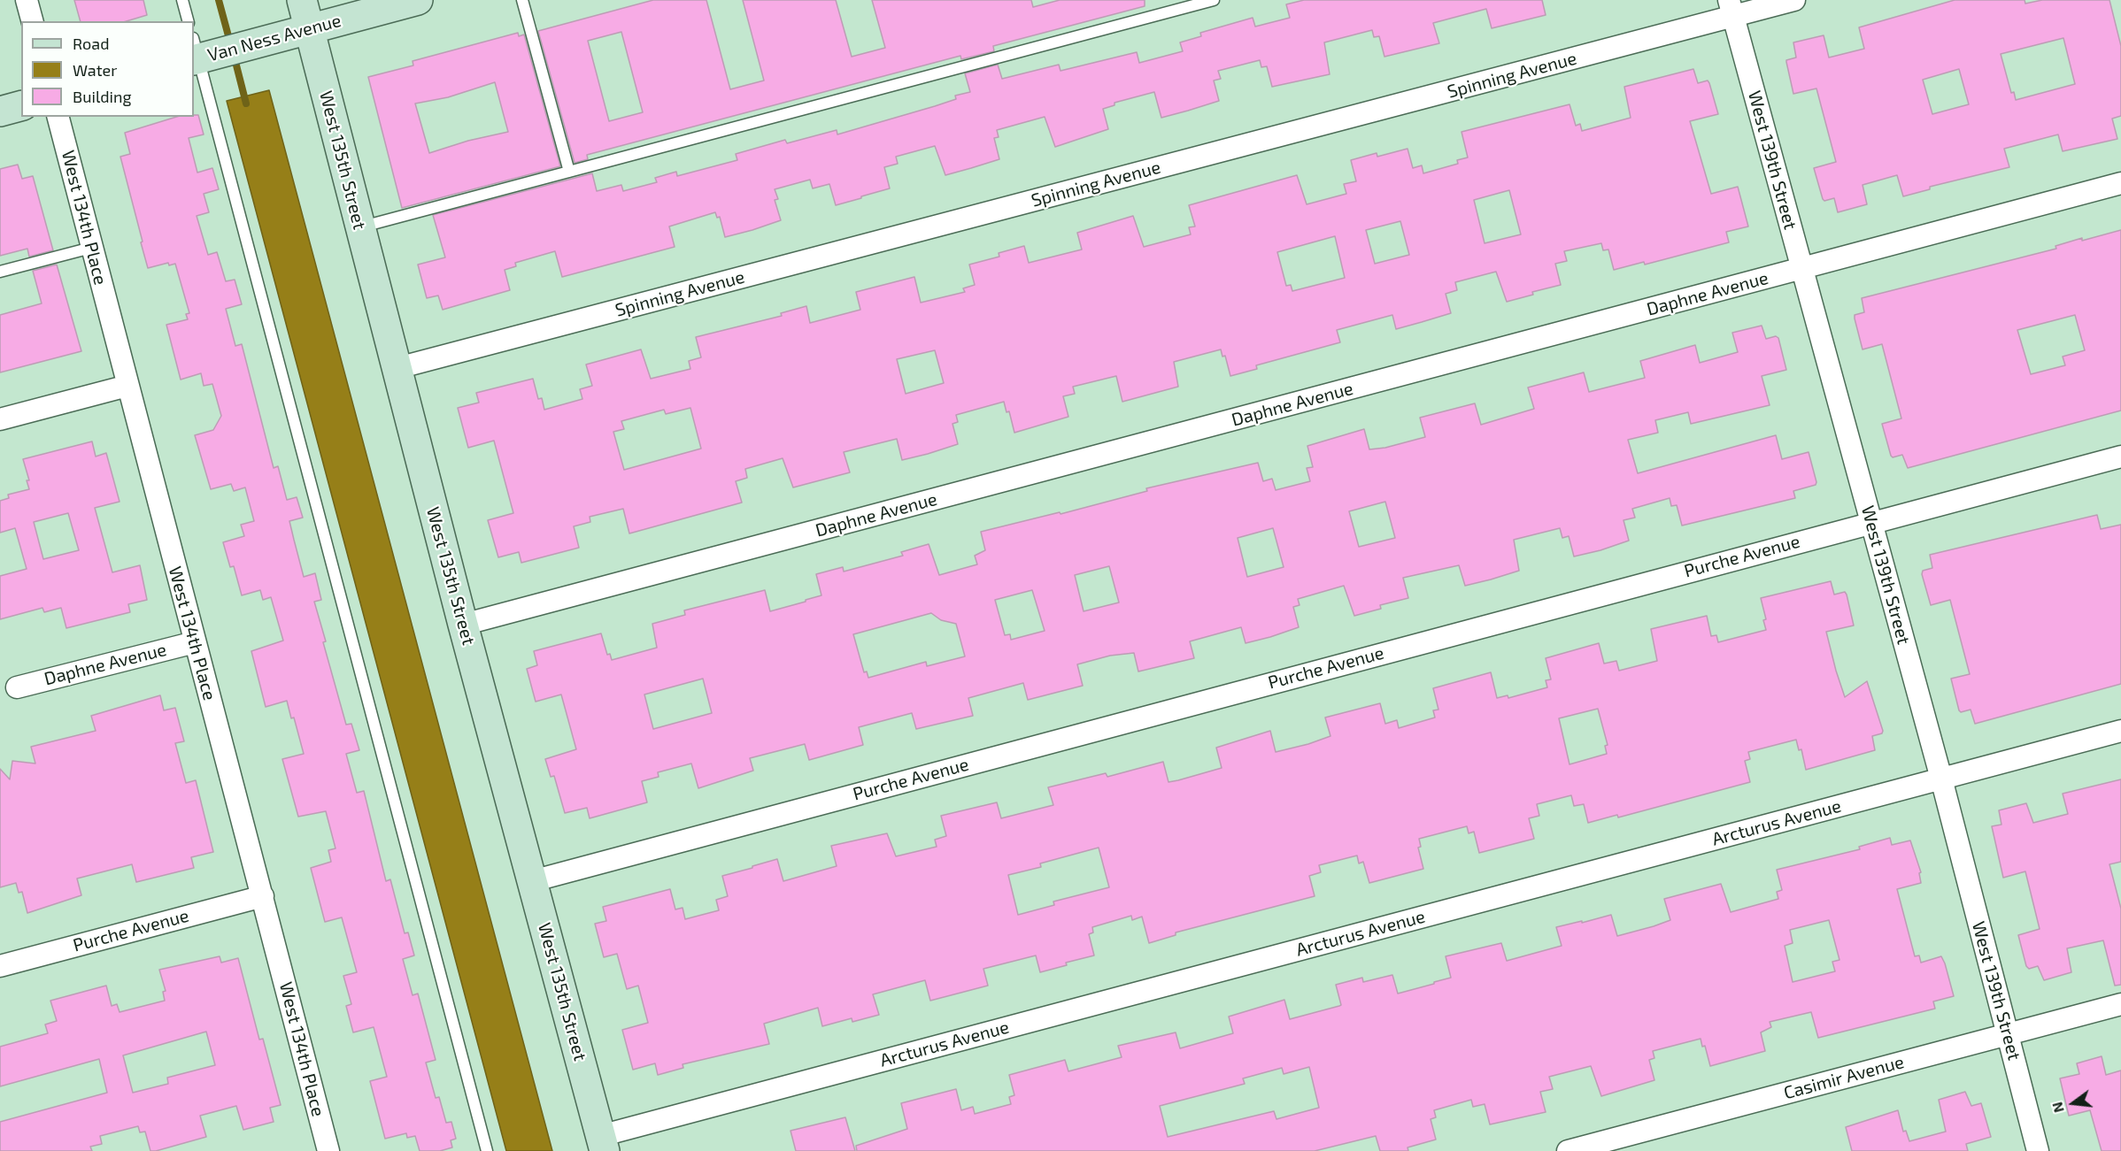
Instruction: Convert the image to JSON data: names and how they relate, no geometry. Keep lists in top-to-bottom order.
{
  "streets": {
    "street": [
      "Van Ness Avenue",
      "Spinning Avenue",
      "West 135th Street",
      "West 139th Street",
      "West 134th Place",
      "Daphne Avenue",
      "Purche Avenue",
      "Arcturus Avenue",
      "Casimir Avenue"
    ]
  },
  "crossings": [
    ["Van Ness Avenue", "West 135th Street"],
    ["Spinning Avenue", "West 135th Street"],
    ["Spinning Avenue", "West 139th Street"],
    ["West 135th Street", "Daphne Avenue"],
    ["West 135th Street", "Purche Avenue"],
    ["West 135th Street", "Arcturus Avenue"],
    ["West 139th Street", "Daphne Avenue"],
    ["West 139th Street", "Purche Avenue"],
    ["West 139th Street", "Arcturus Avenue"],
    ["West 139th Street", "Casimir Avenue"],
    ["West 134th Place", "Daphne Avenue"],
    ["West 134th Place", "Purche Avenue"]
  ],
  "legend": ["Road", "Water", "Building"],
  "north": "left"
}
